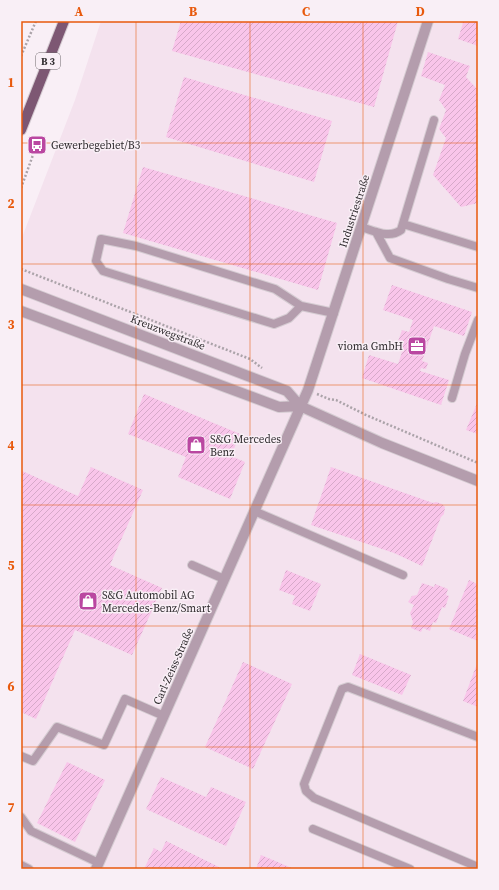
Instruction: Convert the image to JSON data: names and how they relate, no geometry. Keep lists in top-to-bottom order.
{
  "streets": {
    "main road": ["B 3"],
    "street": ["Industriestraße", "Kreuzwegstraße", "Carl-Zeiss-Straße"]
  },
  "crossings": [
    ["Industriestraße", "Kreuzwegstraße"],
    ["Industriestraße", "Carl-Zeiss-Straße"],
    ["Kreuzwegstraße", "Carl-Zeiss-Straße"]
  ],
  "places": {
    "bus stop": ["Gewerbegebiet/B3"],
    "office": ["vioma GmbH"],
    "shop": ["S&G Mercedes Benz", "S&G Automobil AG Mercedes-Benz/Smart"]
  },
  "grid": {
    "columns": [
      "A",
      "B",
      "C",
      "D"
    ],
    "rows": [
      "1",
      "2",
      "3",
      "4",
      "5",
      "6",
      "7"
    ]
  }
}
